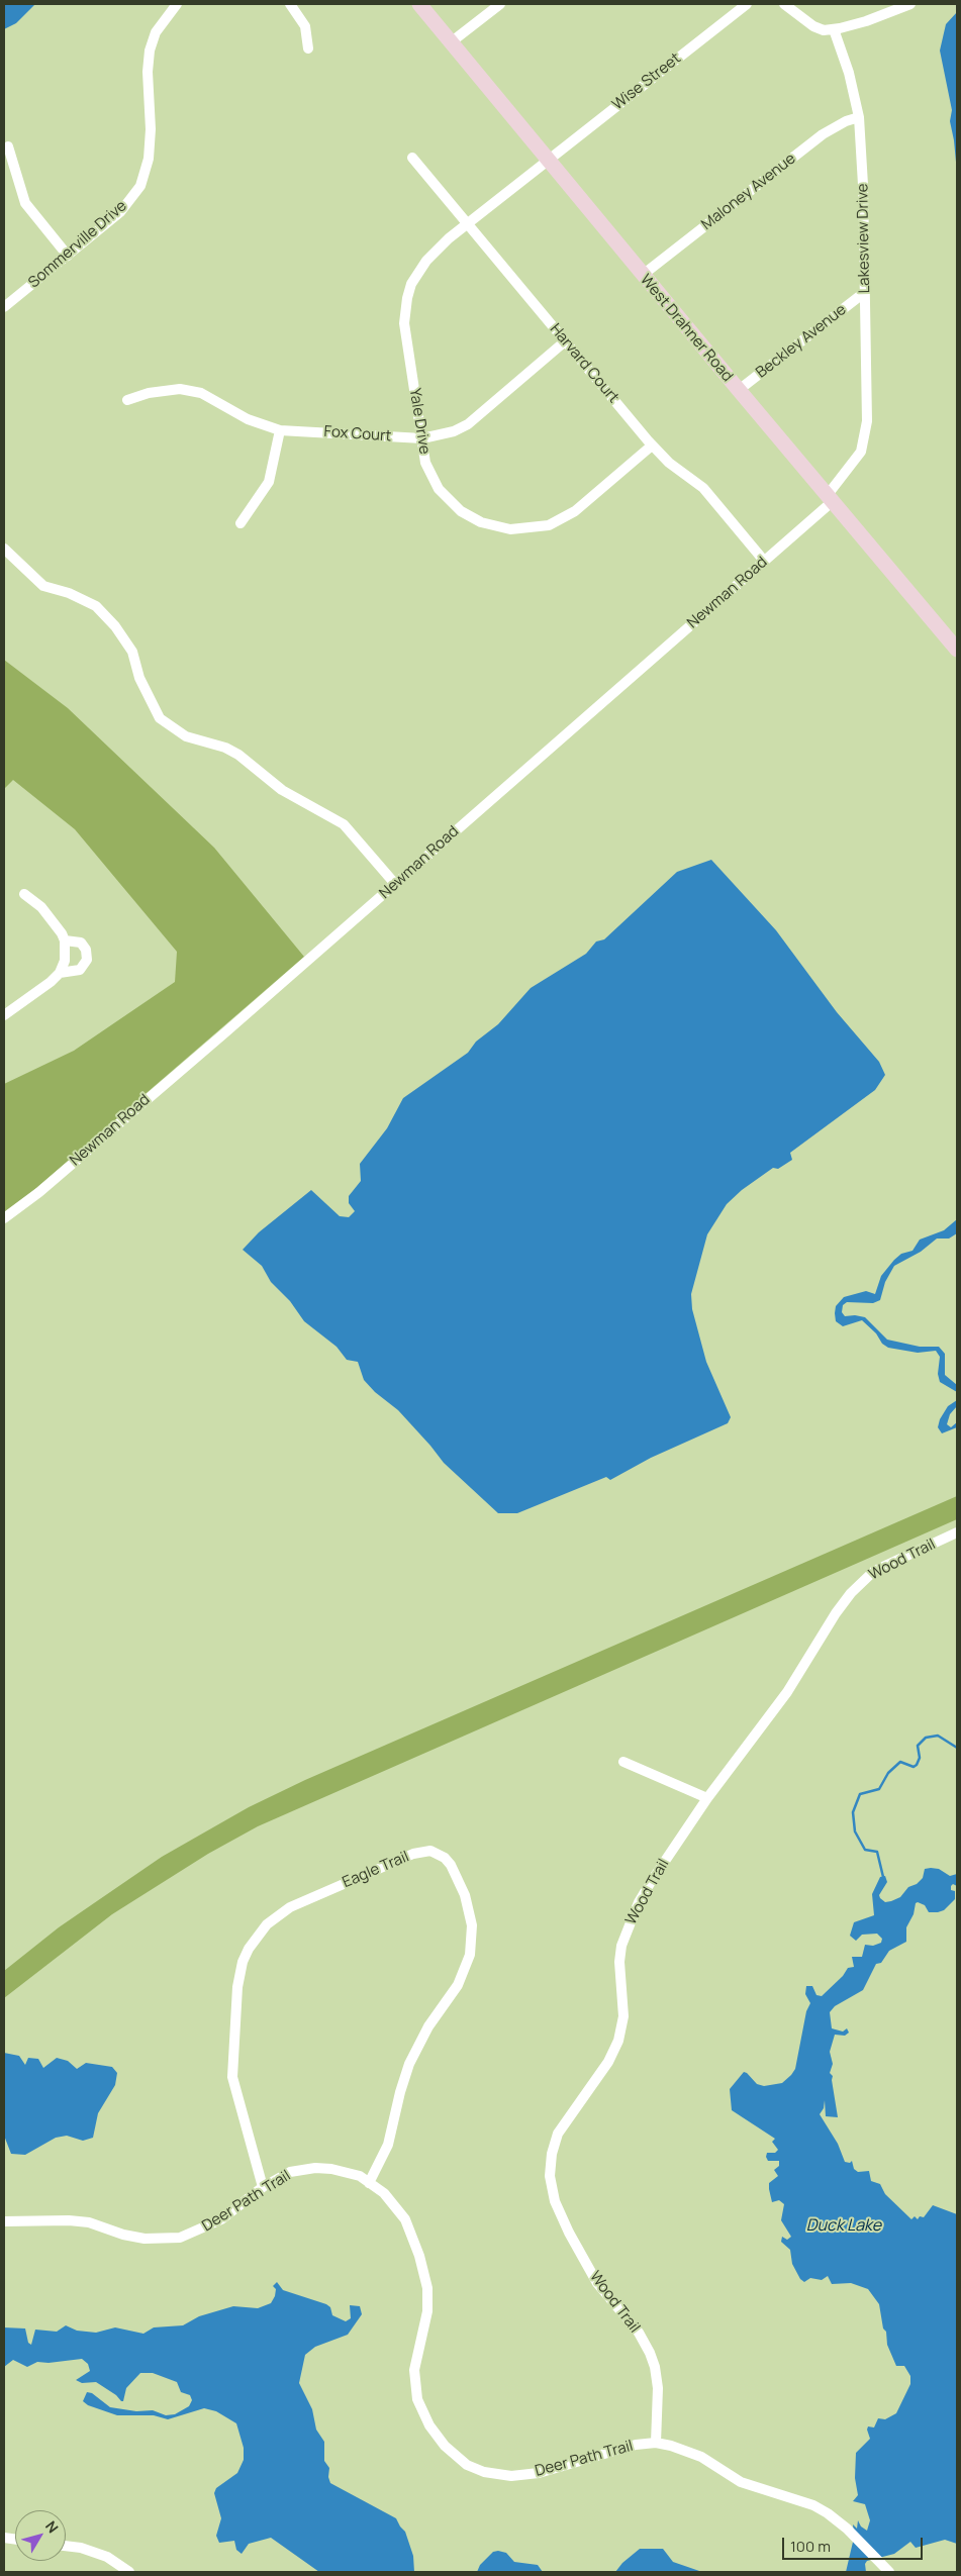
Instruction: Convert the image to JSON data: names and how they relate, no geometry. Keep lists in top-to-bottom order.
{
  "streets": {
    "street": [
      "Wise Street",
      "Maloney Avenue",
      "Lakesview Drive",
      "Sommerville Drive",
      "West Drahner Road",
      "Beckley Avenue",
      "Harvard Court",
      "Yale Drive",
      "Fox Court",
      "Newman Road",
      "Wood Trail",
      "Eagle Trail",
      "Deer Path Trail"
    ]
  },
  "crossings": [
    ["Wise Street", "West Drahner Road"],
    ["Wise Street", "Yale Drive"],
    ["Maloney Avenue", "Lakesview Drive"],
    ["Maloney Avenue", "West Drahner Road"],
    ["Lakesview Drive", "West Drahner Road"],
    ["Lakesview Drive", "Beckley Avenue"],
    ["Lakesview Drive", "Newman Road"],
    ["West Drahner Road", "Beckley Avenue"],
    ["West Drahner Road", "Yale Drive"],
    ["West Drahner Road", "Newman Road"],
    ["Harvard Court", "Yale Drive"],
    ["Harvard Court", "Fox Court"],
    ["Harvard Court", "Newman Road"],
    ["Yale Drive", "Fox Court"],
    ["Wood Trail", "Deer Path Trail"],
    ["Eagle Trail", "Deer Path Trail"]
  ],
  "water": ["Duck Lake"],
  "scale_bar": "100 m",
  "north": "top right"
}
